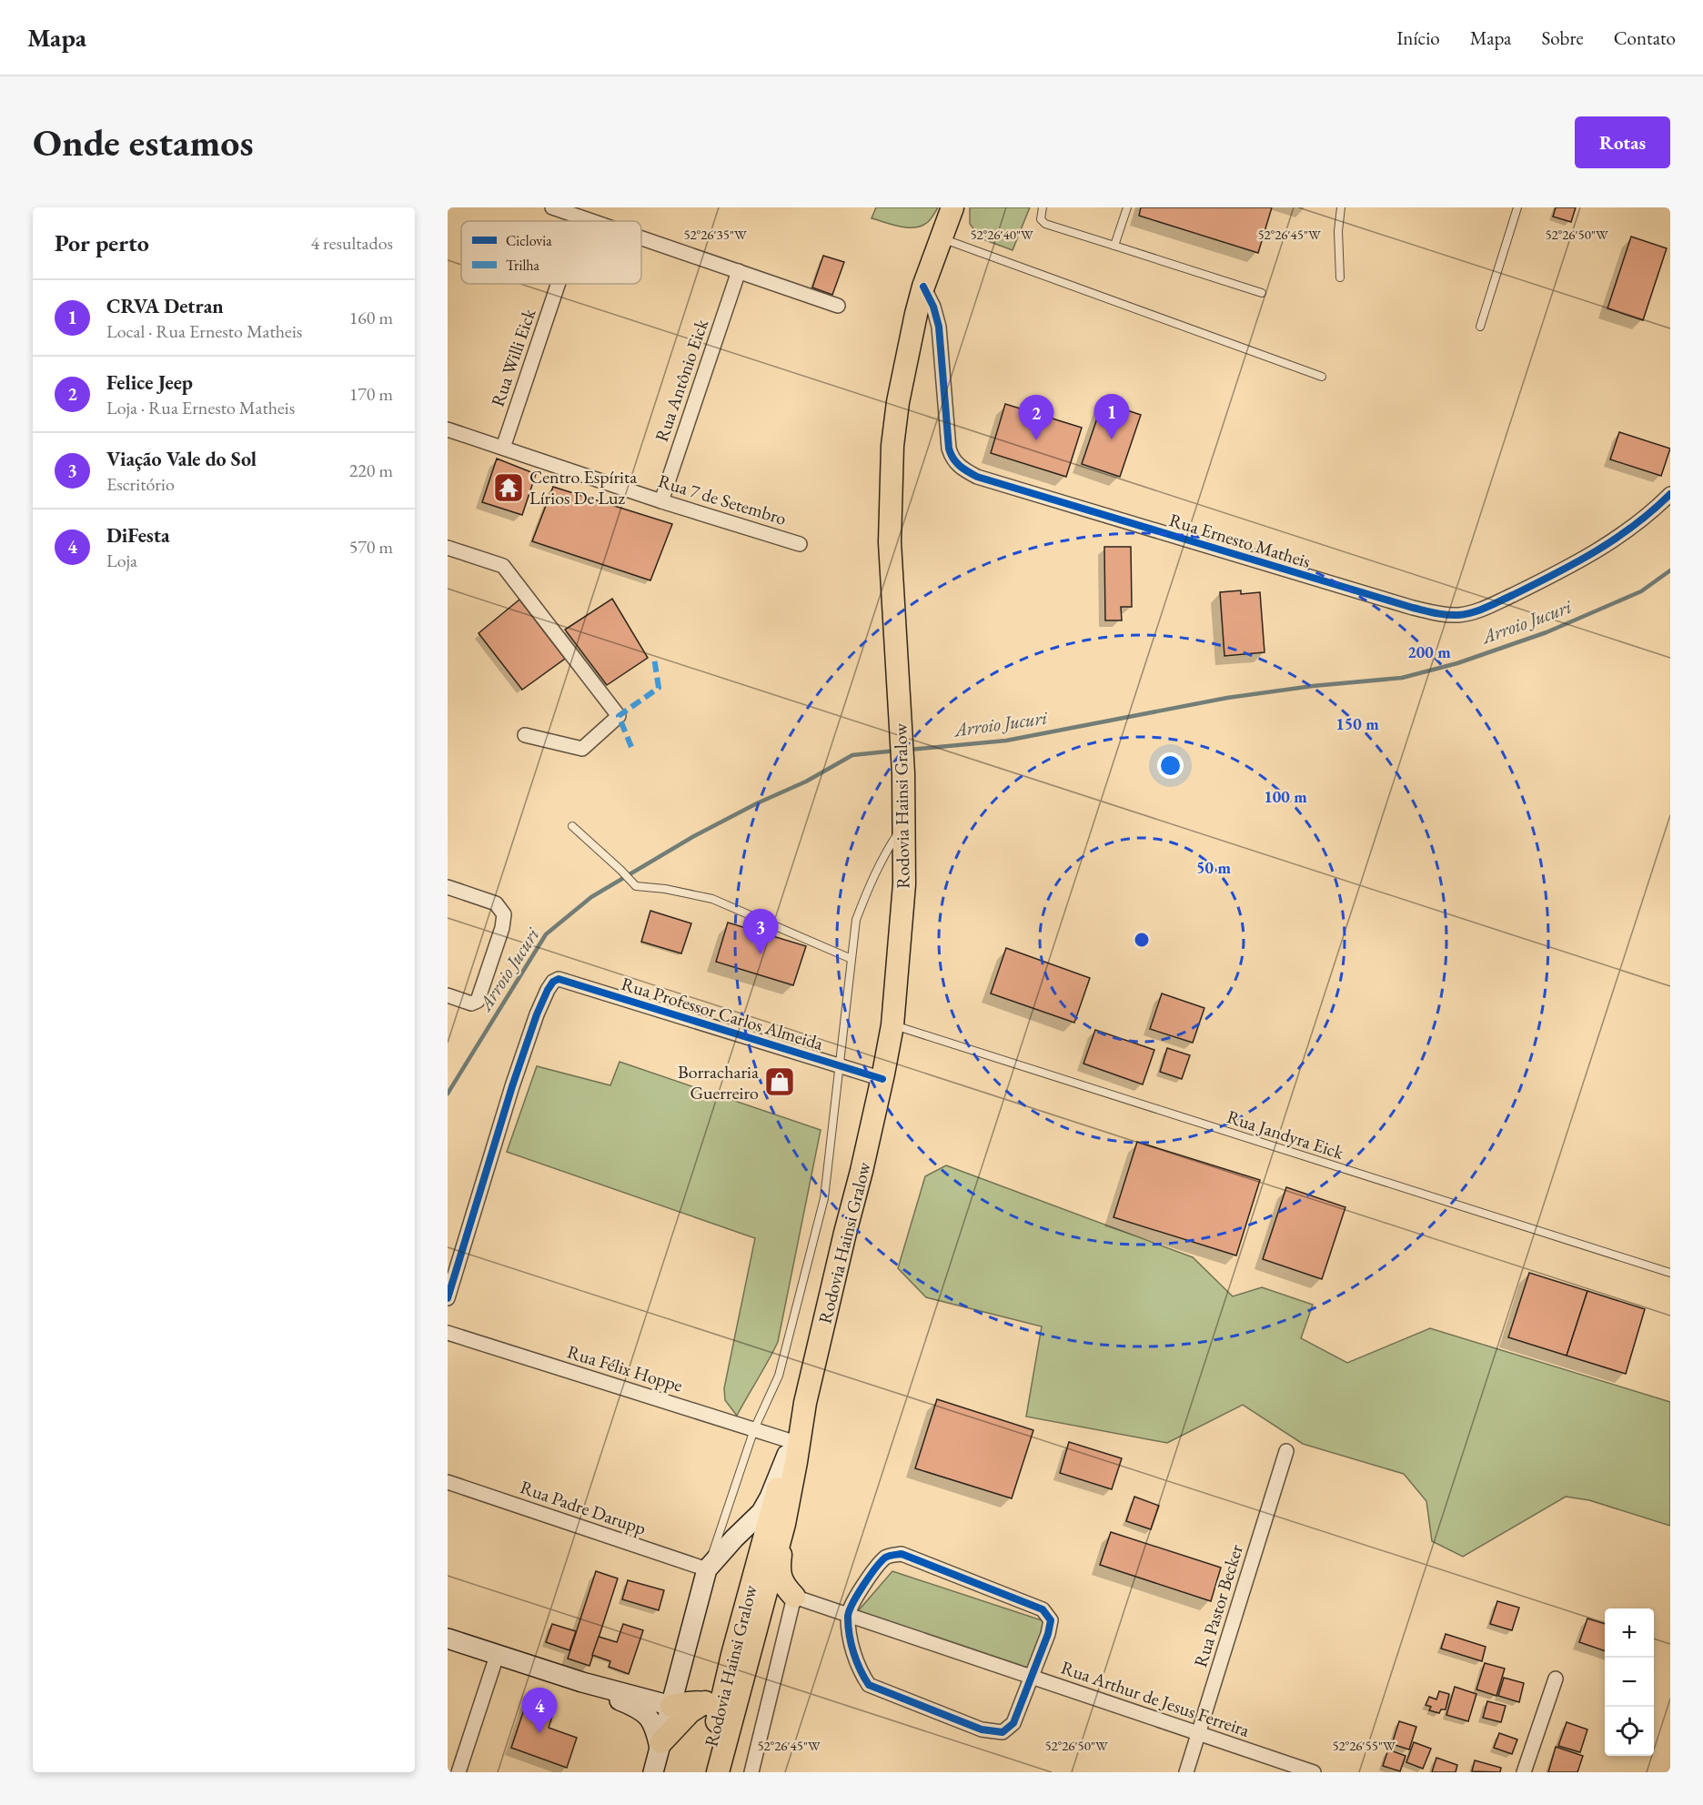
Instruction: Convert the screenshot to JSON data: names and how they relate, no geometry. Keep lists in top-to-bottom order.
{
  "streets": {
    "main road": ["Rodovia Hainsi Gralow"],
    "street": [
      "Rua Willi Eick",
      "Rua Antônio Eick",
      "Rua 7 de Setembro",
      "Rua Ernesto Matheis",
      "Rua Professor Carlos Almeida",
      "Rua Félix Hoppe",
      "Rua Padre Darupp",
      "Rua Pastor Becker",
      "Rua Arthur de Jesus Ferreira"
    ],
    "lane": ["Rua Jandyra Eick"]
  },
  "crossings": [
    ["Rua Willi Eick", "Rua 7 de Setembro"],
    ["Rua Antônio Eick", "Rua 7 de Setembro"],
    ["Rua Ernesto Matheis", "Rodovia Hainsi Gralow"],
    ["Rodovia Hainsi Gralow", "Rua Professor Carlos Almeida"],
    ["Rodovia Hainsi Gralow", "Rua Jandyra Eick"],
    ["Rodovia Hainsi Gralow", "Rua Félix Hoppe"],
    ["Rodovia Hainsi Gralow", "Rua Arthur de Jesus Ferreira"],
    ["Rua Pastor Becker", "Rua Arthur de Jesus Ferreira"]
  ],
  "water": ["Arroio Jucuri"],
  "places": {
    "temple": ["Centro Espírita Lírios De Luz"],
    "shop": ["Borracharia Guerreiro"]
  },
  "legend": ["Ciclovia", "Trilha"],
  "page": {
    "header": "Mapa",
    "nav": [
      "Início",
      "Mapa",
      "Sobre",
      "Contato"
    ],
    "buttons": "Rotas",
    "title": "Onde estamos",
    "heading": ["Por perto", "4 resultados"],
    "list": [
      {
        "mark": "1",
        "name": "CRVA Detran",
        "note": "Local · Rua Ernesto Matheis",
        "value": "160 m"
      },
      {
        "mark": "2",
        "name": "Felice Jeep",
        "note": "Loja · Rua Ernesto Matheis",
        "value": "170 m"
      },
      {
        "mark": "3",
        "name": "Viação Vale do Sol",
        "note": "Escritório",
        "value": "220 m"
      },
      {
        "mark": "4",
        "name": "DiFesta",
        "note": "Loja",
        "value": "570 m"
      }
    ],
    "pins": [
      "1",
      "2",
      "3",
      "4"
    ],
    "map_buttons": ["+", "−"]
  },
  "coordinates": [
    "52°26'35\"W",
    "52°26'40\"W",
    "52°26'45\"W",
    "52°26'50\"W",
    "52°26'55\"W"
  ],
  "rings": [
    "200 m",
    "150 m",
    "100 m",
    "50 m"
  ]
}
